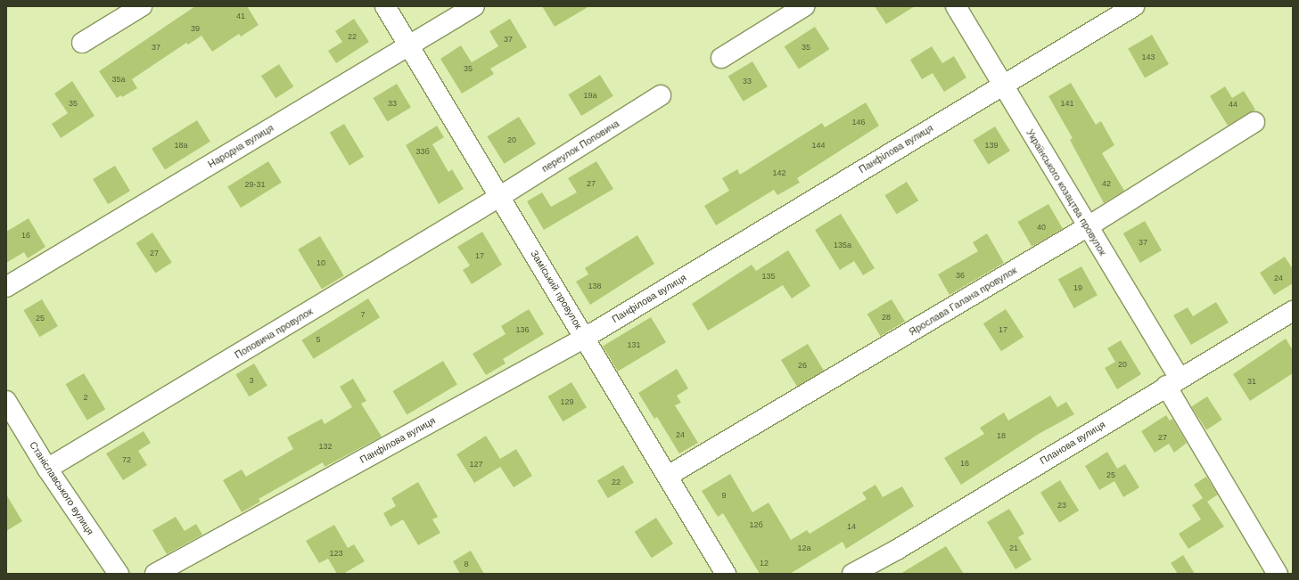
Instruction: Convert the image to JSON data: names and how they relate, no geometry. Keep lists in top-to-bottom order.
{
  "streets": {
    "street": [
      "Народна вулиця",
      "переулок Поповича",
      "Панфілова вулиця",
      "Українського козацтва провулок",
      "Заміський провулок",
      "Ярослава Галана провулок",
      "Поповича провулок",
      "Планова вулиця",
      "Станіславського вулиця"
    ]
  },
  "crossings": [
    ["Народна вулиця", "Заміський провулок"],
    ["переулок Поповича", "Заміський провулок"],
    ["переулок Поповича", "Поповича провулок"],
    ["Панфілова вулиця", "Українського козацтва провулок"],
    ["Панфілова вулиця", "Заміський провулок"],
    ["Українського козацтва провулок", "Ярослава Галана провулок"],
    ["Українського козацтва провулок", "Планова вулиця"],
    ["Заміський провулок", "Ярослава Галана провулок"],
    ["Заміський провулок", "Поповича провулок"],
    ["Поповича провулок", "Станіславського вулиця"]
  ],
  "house_numbers": [
    "41",
    "39",
    "22",
    "37",
    "37",
    "35",
    "143",
    "35",
    "35а",
    "33",
    "19а",
    "35",
    "33",
    "141",
    "44",
    "146",
    "20",
    "18а",
    "144",
    "139",
    "33б",
    "142",
    "27",
    "42",
    "29-31",
    "40",
    "16",
    "37",
    "135а",
    "27",
    "17",
    "10",
    "36",
    "135",
    "24",
    "138",
    "19",
    "7",
    "28",
    "25",
    "136",
    "17",
    "5",
    "131",
    "20",
    "26",
    "3",
    "31",
    "2",
    "129",
    "24",
    "18",
    "27",
    "132",
    "72",
    "16",
    "127",
    "25",
    "22",
    "9",
    "23",
    "12б",
    "14",
    "12а",
    "21",
    "123",
    "12",
    "8"
  ]
}
